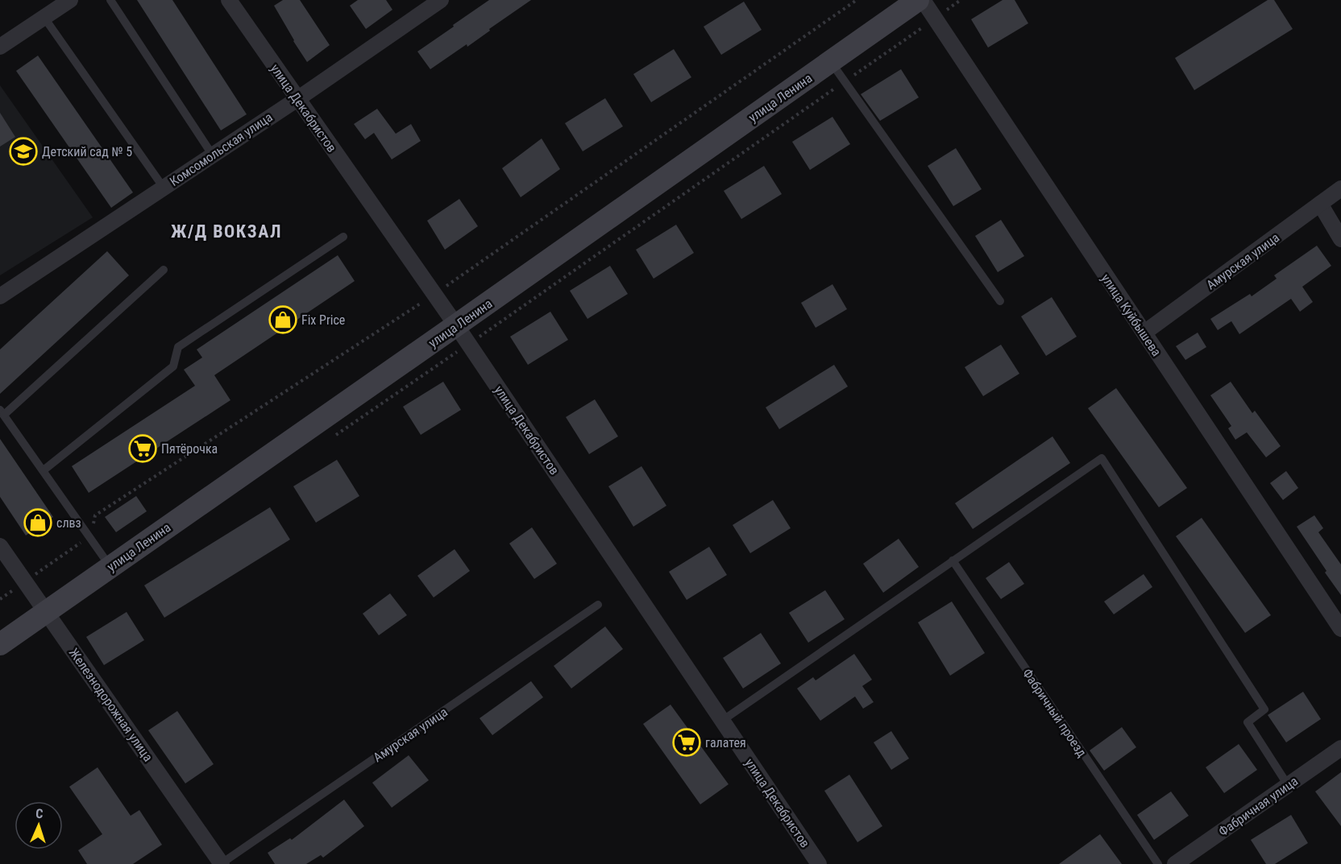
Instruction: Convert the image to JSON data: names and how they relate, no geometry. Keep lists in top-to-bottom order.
{
  "streets": {
    "main road": ["улица Ленина"],
    "street": [
      "улица Декабристов",
      "Комсомольская улица",
      "Амурская улица",
      "улица Куйбышева",
      "Железнодорожная улица",
      "Фабричная улица"
    ],
    "lane": ["Фабричный проезд"]
  },
  "crossings": [
    ["улица Ленина", "улица Декабристов"],
    ["улица Ленина", "Железнодорожная улица"],
    ["улица Декабристов", "Комсомольская улица"],
    ["Амурская улица", "улица Куйбышева"],
    ["Амурская улица", "Железнодорожная улица"]
  ],
  "districts": ["Ж/Д ВОКЗАЛ"],
  "places": {
    "school or university": ["Детский сад № 5"],
    "shop": ["Fix Price", "слвз"],
    "supermarket": ["Пятёрочка", "галатея"]
  },
  "north": "top"
}
